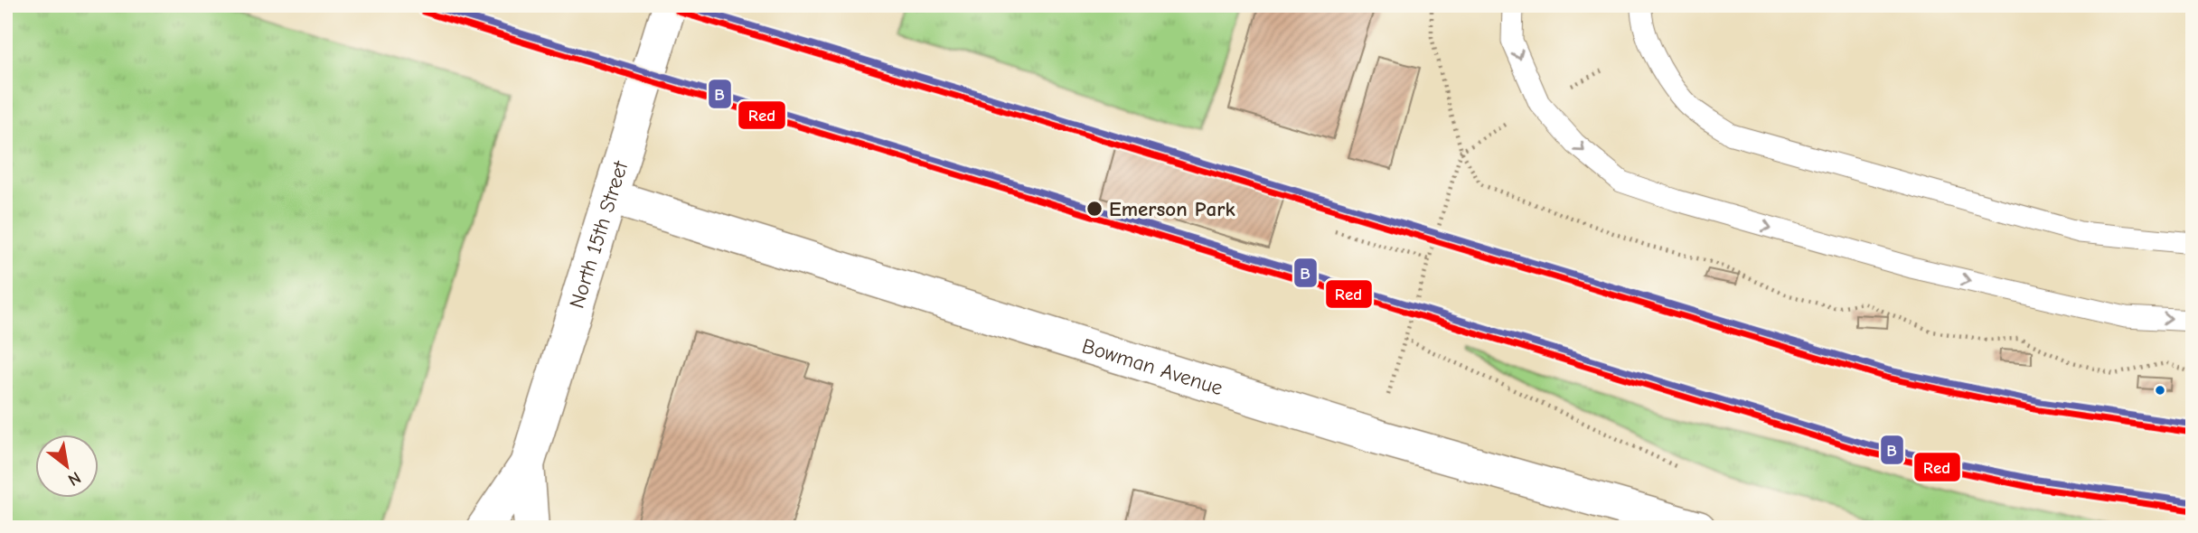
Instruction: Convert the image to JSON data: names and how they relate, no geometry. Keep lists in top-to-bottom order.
{
  "streets": {
    "street": ["North 15th Street", "Bowman Avenue"]
  },
  "crossings": [
    ["North 15th Street", "Bowman Avenue"]
  ],
  "places": ["Emerson Park"],
  "lines": ["transit line B", "transit line Red"],
  "north": "bottom right"
}
